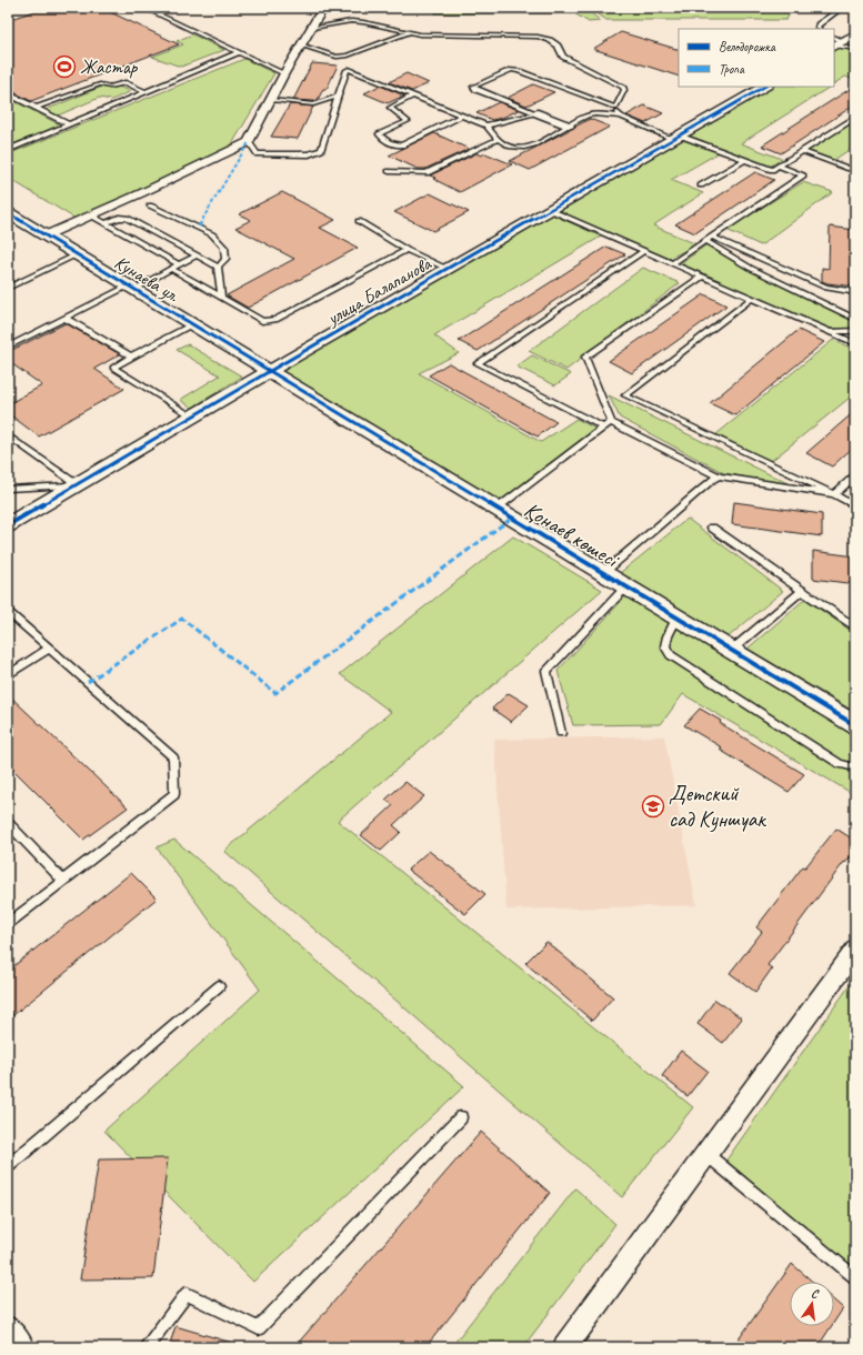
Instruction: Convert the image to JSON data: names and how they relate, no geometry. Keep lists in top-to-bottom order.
{
  "streets": {
    "street": ["Кунаева ул.", "улица Балапанова", "Қонаев көшесі"]
  },
  "crossings": [
    ["Кунаева ул.", "улица Балапанова"],
    ["Кунаева ул.", "Қонаев көшесі"],
    ["улица Балапанова", "Қонаев көшесі"]
  ],
  "places": {
    "sports": ["Жастар"],
    "school or university": ["Детский сад Куншуак"]
  },
  "legend": ["Велодорожка", "Тропа"],
  "north": "top"
}
